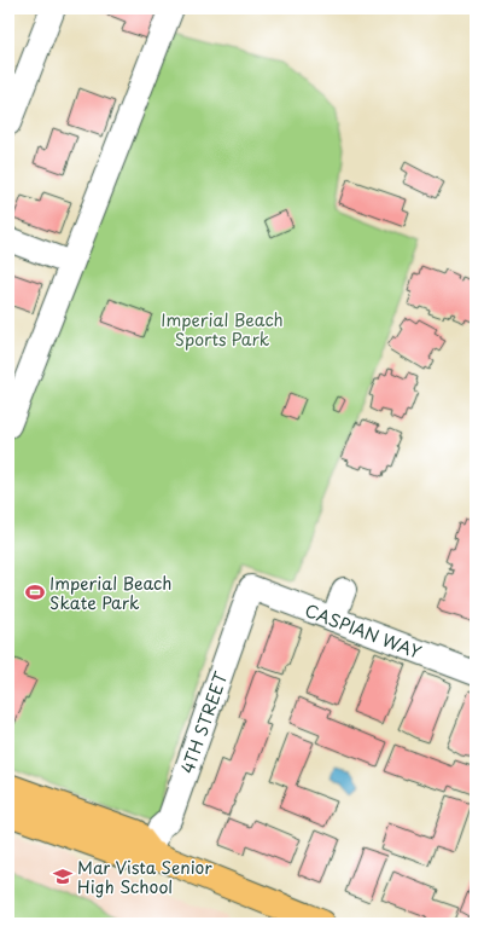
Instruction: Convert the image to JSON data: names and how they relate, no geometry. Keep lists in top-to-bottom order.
{
  "streets": {
    "street": ["CASPIAN WAY", "4TH STREET"]
  },
  "crossings": [
    ["CASPIAN WAY", "4TH STREET"]
  ],
  "parks": ["Imperial Beach Sports Park"],
  "places": {
    "sports": ["Imperial Beach Skate Park"],
    "school or university": ["Mar Vista Senior High School"]
  }
}
